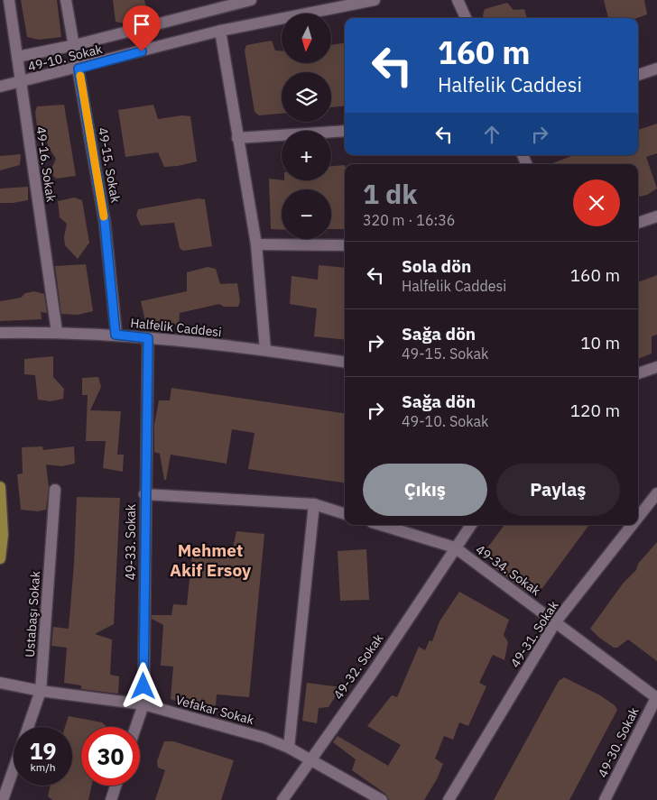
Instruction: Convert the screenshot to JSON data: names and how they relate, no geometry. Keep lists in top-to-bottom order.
{
  "streets": {
    "street": [
      "49-10. Sokak",
      "49-16. Sokak",
      "49-15. Sokak",
      "Halfelik Caddesi",
      "49-33. Sokak",
      "49-34. Sokak",
      "Ustabaşı Sokak",
      "49-31. Sokak",
      "49-32. Sokak",
      "Vefakar Sokak",
      "49-30. Sokak"
    ]
  },
  "crossings": [
    ["49-10. Sokak", "49-16. Sokak"],
    ["49-10. Sokak", "49-15. Sokak"],
    ["49-16. Sokak", "Halfelik Caddesi"],
    ["49-15. Sokak", "Halfelik Caddesi"],
    ["Halfelik Caddesi", "49-33. Sokak"],
    ["49-33. Sokak", "Vefakar Sokak"],
    ["49-34. Sokak", "49-31. Sokak"],
    ["49-34. Sokak", "49-32. Sokak"],
    ["49-34. Sokak", "49-30. Sokak"],
    ["Ustabaşı Sokak", "Vefakar Sokak"],
    ["49-32. Sokak", "Vefakar Sokak"]
  ],
  "districts": ["Mehmet Akif Ersoy"],
  "north": "bottom",
  "page": {
    "map_buttons": ["+", "−"],
    "turn": ["160 m", "Halfelik Caddesi"],
    "heading": ["1 dk", "320 m · 16:36"],
    "list": [
      {
        "name": "Sola dön",
        "note": "Halfelik Caddesi",
        "value": "160 m"
      },
      {
        "name": "Sağa dön",
        "note": "49-15. Sokak",
        "value": "10 m"
      },
      {
        "name": "Sağa dön",
        "note": "49-10. Sokak",
        "value": "120 m"
      }
    ],
    "buttons": ["Çıkış", "Paylaş"],
    "speed": "19 km/h",
    "limit": "30"
  }
}
